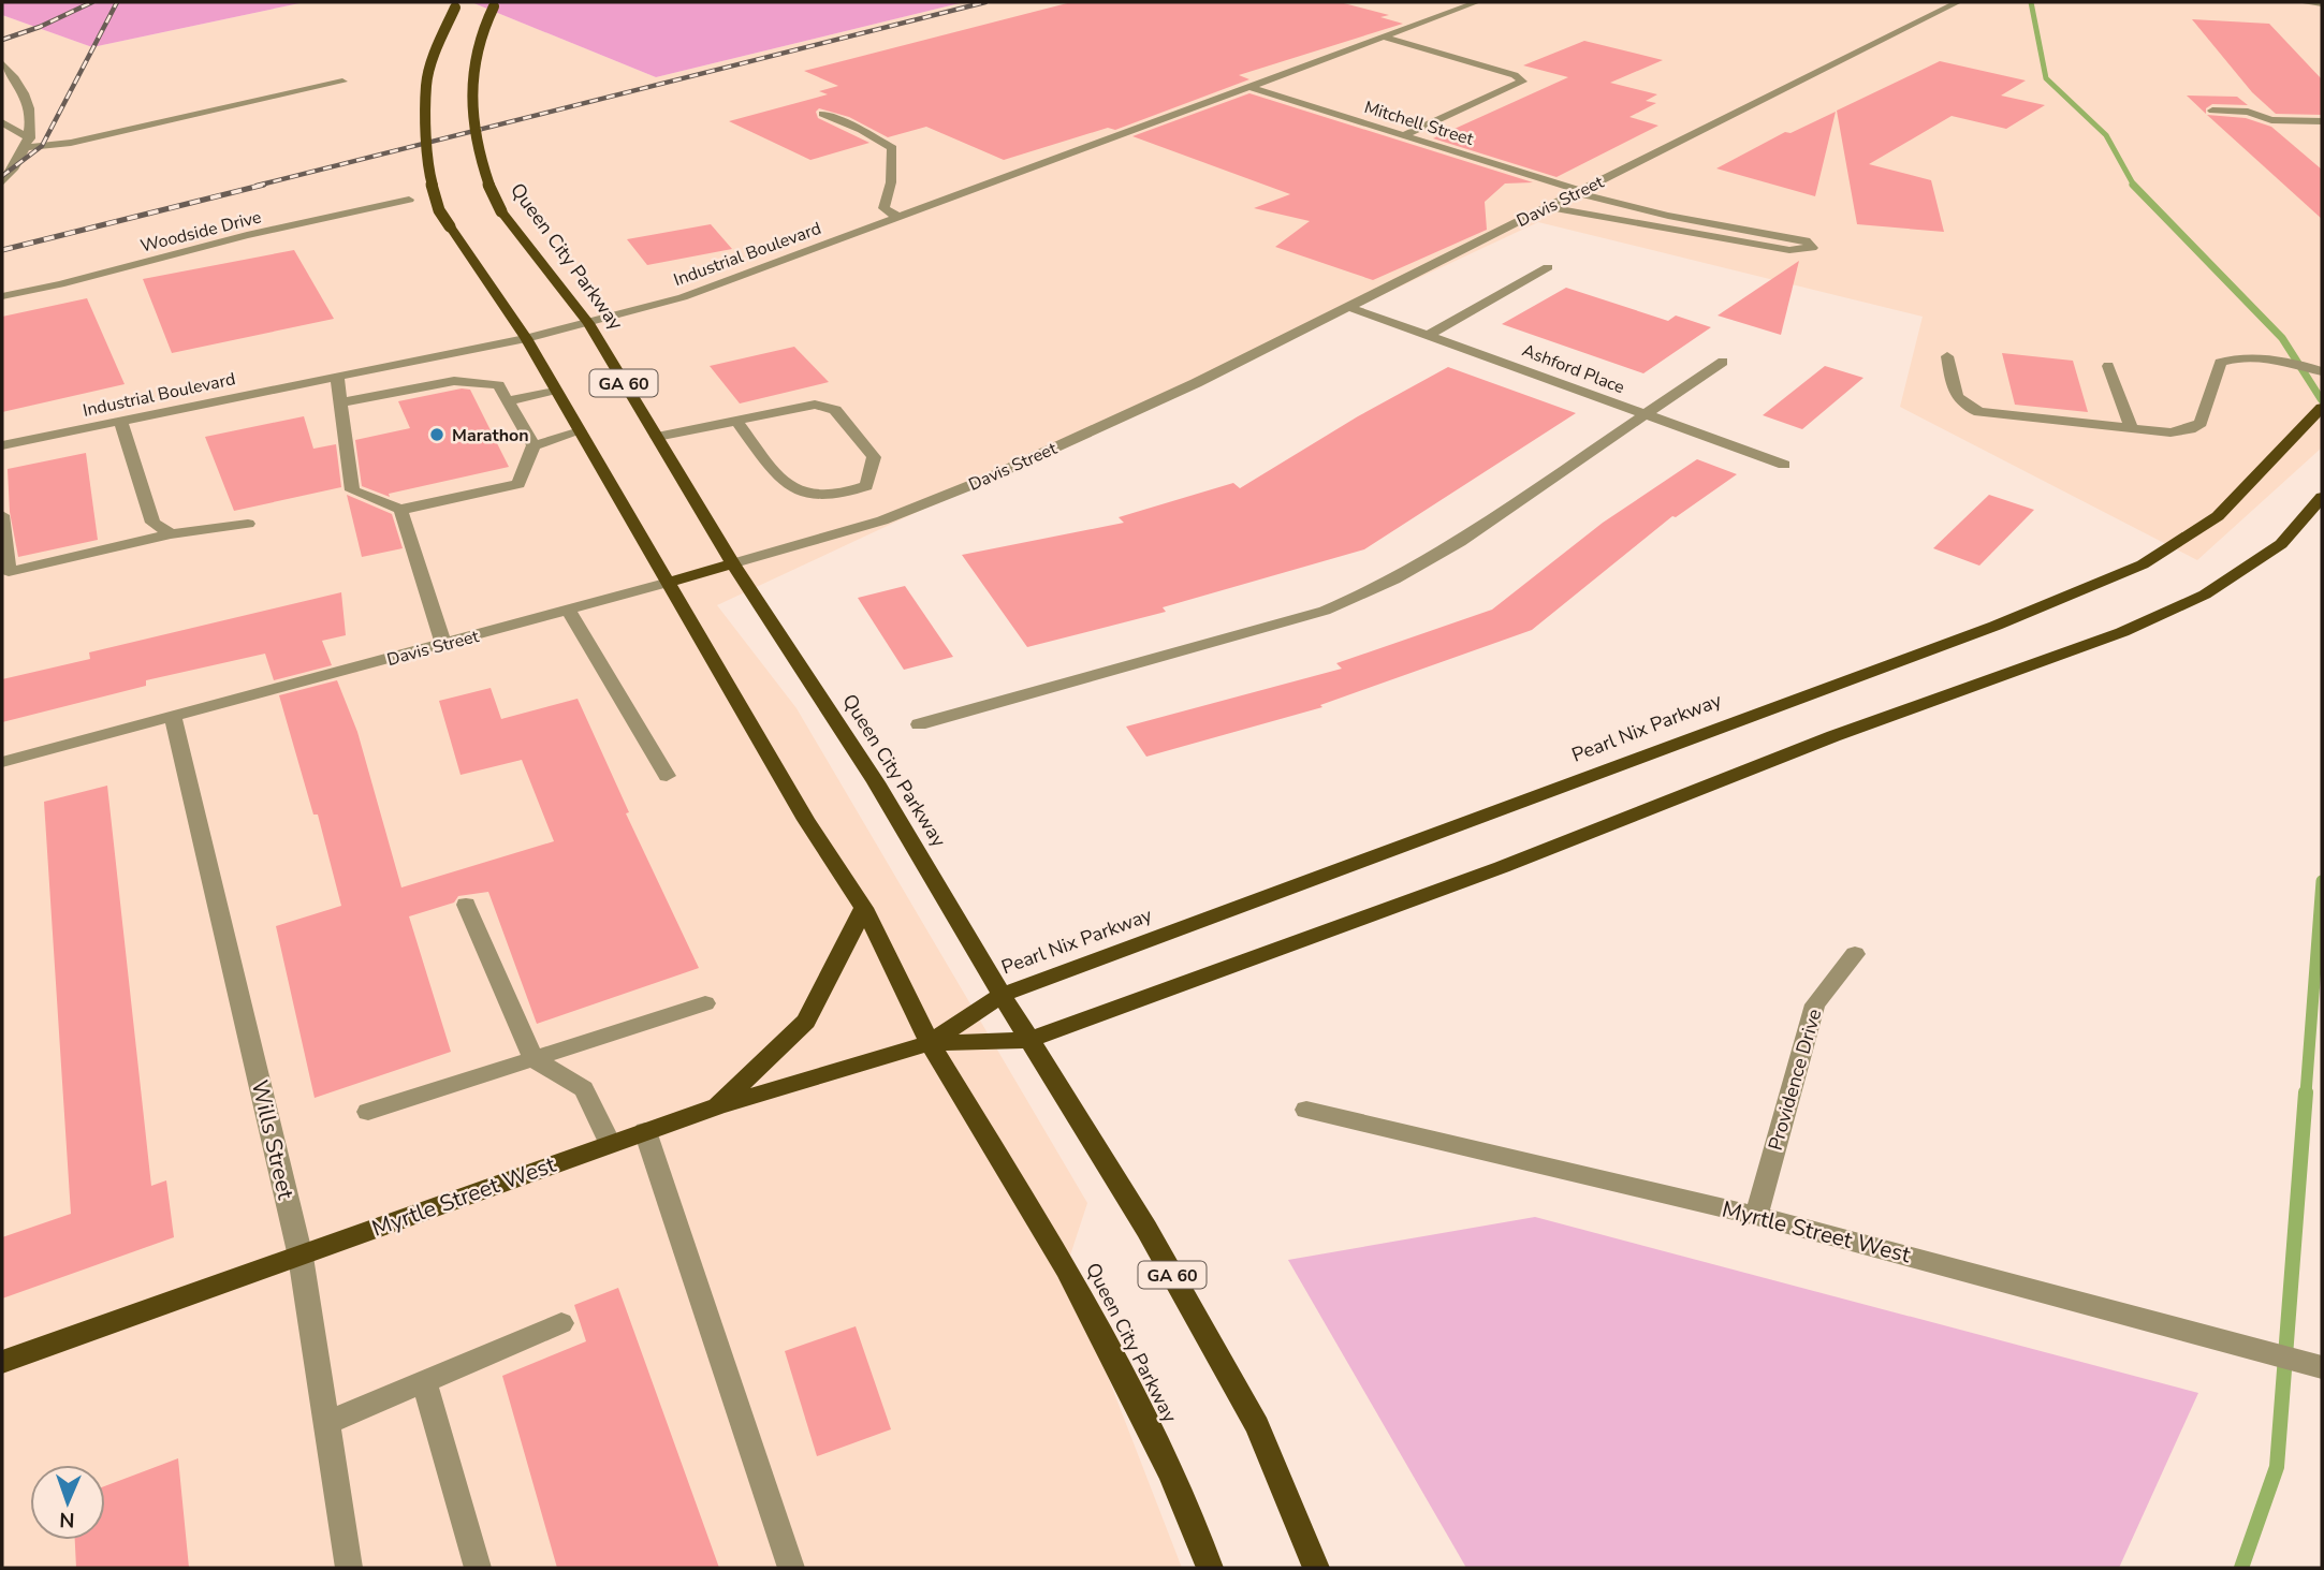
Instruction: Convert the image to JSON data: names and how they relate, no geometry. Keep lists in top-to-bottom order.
{
  "streets": {
    "main road": [
      "Davis Street",
      "Queen City Parkway",
      "GA 60",
      "Pearl Nix Parkway",
      "Myrtle Street West"
    ],
    "street": [
      "Mitchell Street",
      "Woodside Drive",
      "Industrial Boulevard",
      "Ashford Place",
      "Providence Drive",
      "Wills Street"
    ]
  },
  "crossings": [
    ["Mitchell Street", "Davis Street"],
    ["Mitchell Street", "Industrial Boulevard"],
    ["Davis Street", "Queen City Parkway"],
    ["Davis Street", "Ashford Place"],
    ["Davis Street", "Wills Street"],
    ["Industrial Boulevard", "Queen City Parkway"],
    ["Queen City Parkway", "Pearl Nix Parkway"],
    ["Queen City Parkway", "Myrtle Street West"],
    ["Pearl Nix Parkway", "Myrtle Street West"],
    ["Providence Drive", "Myrtle Street West"],
    ["Wills Street", "Myrtle Street West"]
  ],
  "places": ["Marathon"],
  "north": "bottom"
}
